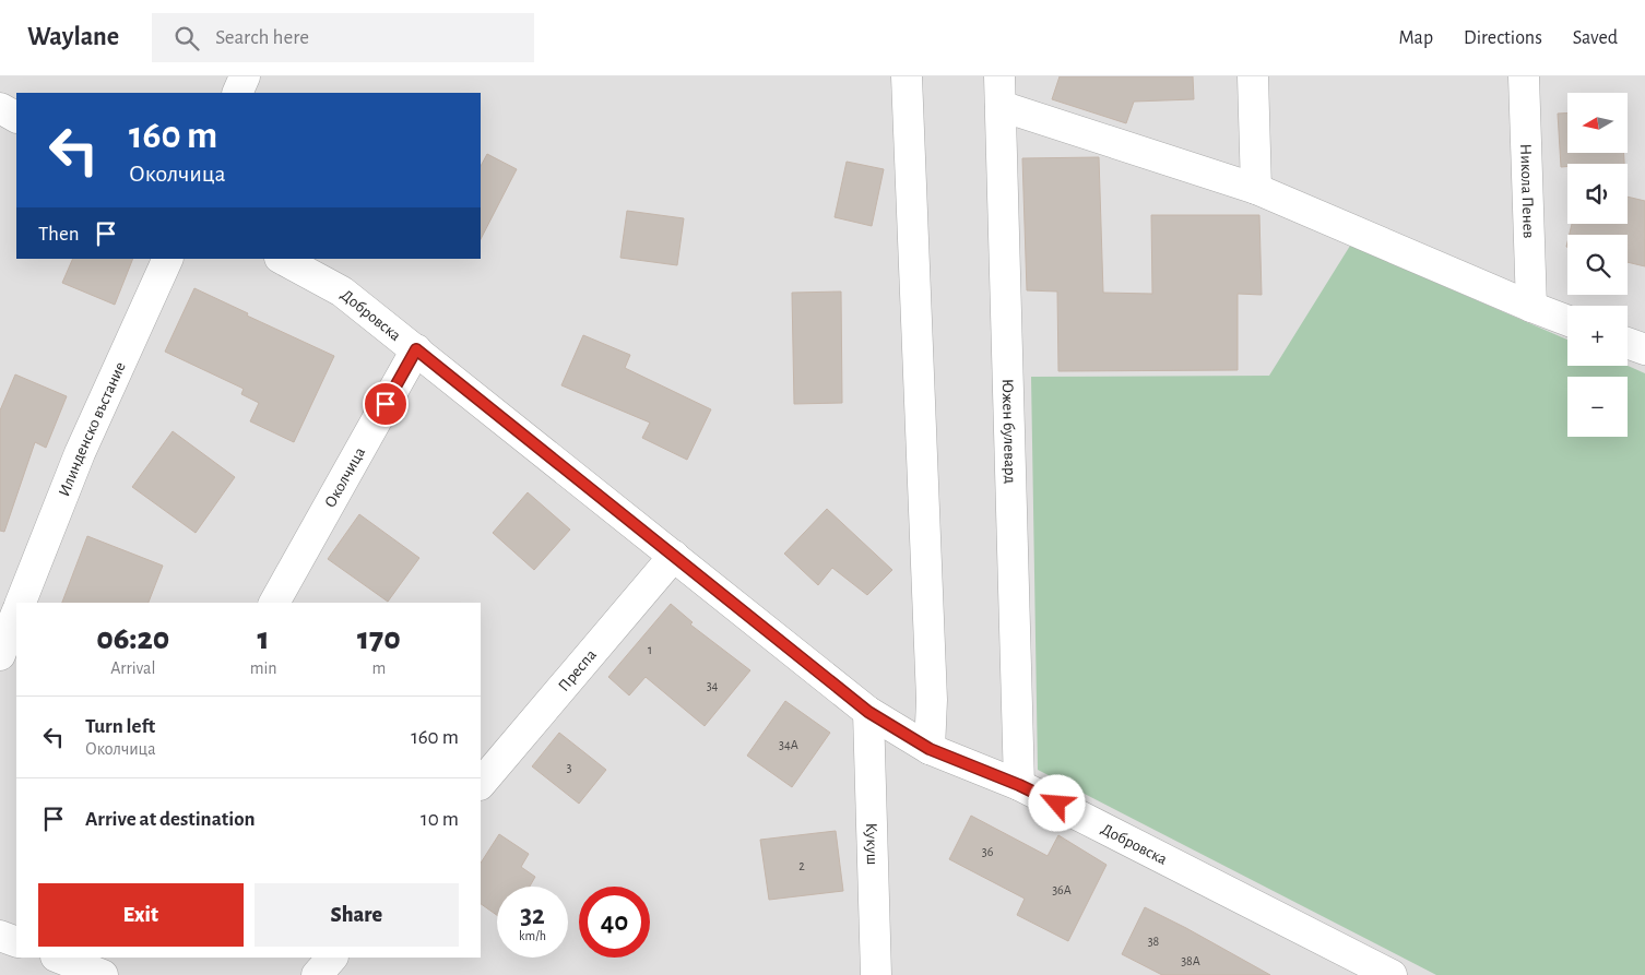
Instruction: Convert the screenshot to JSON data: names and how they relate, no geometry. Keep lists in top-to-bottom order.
{
  "streets": {
    "street": [
      "Никола Пенев",
      "Добровска",
      "Илинденско въстание",
      "Южен булевард",
      "Околчица",
      "Преспа",
      "Кукуш"
    ]
  },
  "crossings": [
    ["Добровска", "Южен булевард"],
    ["Добровска", "Околчица"],
    ["Добровска", "Преспа"],
    ["Добровска", "Кукуш"]
  ],
  "house_numbers": [
    "1",
    "34",
    "34А",
    "3",
    "36",
    "2",
    "36А",
    "38",
    "38А"
  ],
  "north": "left",
  "page": {
    "header": "Waylane",
    "search": "Search here",
    "nav": ["Map", "Directions", "Saved"],
    "map_buttons": ["+", "−"],
    "turn": ["160 m", "Околчица"],
    "then": "Then",
    "eta": [
      "06:20",
      "Arrival",
      "1",
      "min",
      "170",
      "m"
    ],
    "list": [
      {
        "name": "Turn left",
        "note": "Околчица",
        "value": "160 m"
      },
      {
        "name": "Arrive at destination",
        "value": "10 m"
      }
    ],
    "buttons": ["Exit", "Share"],
    "speed": "32 km/h",
    "limit": "40"
  }
}
